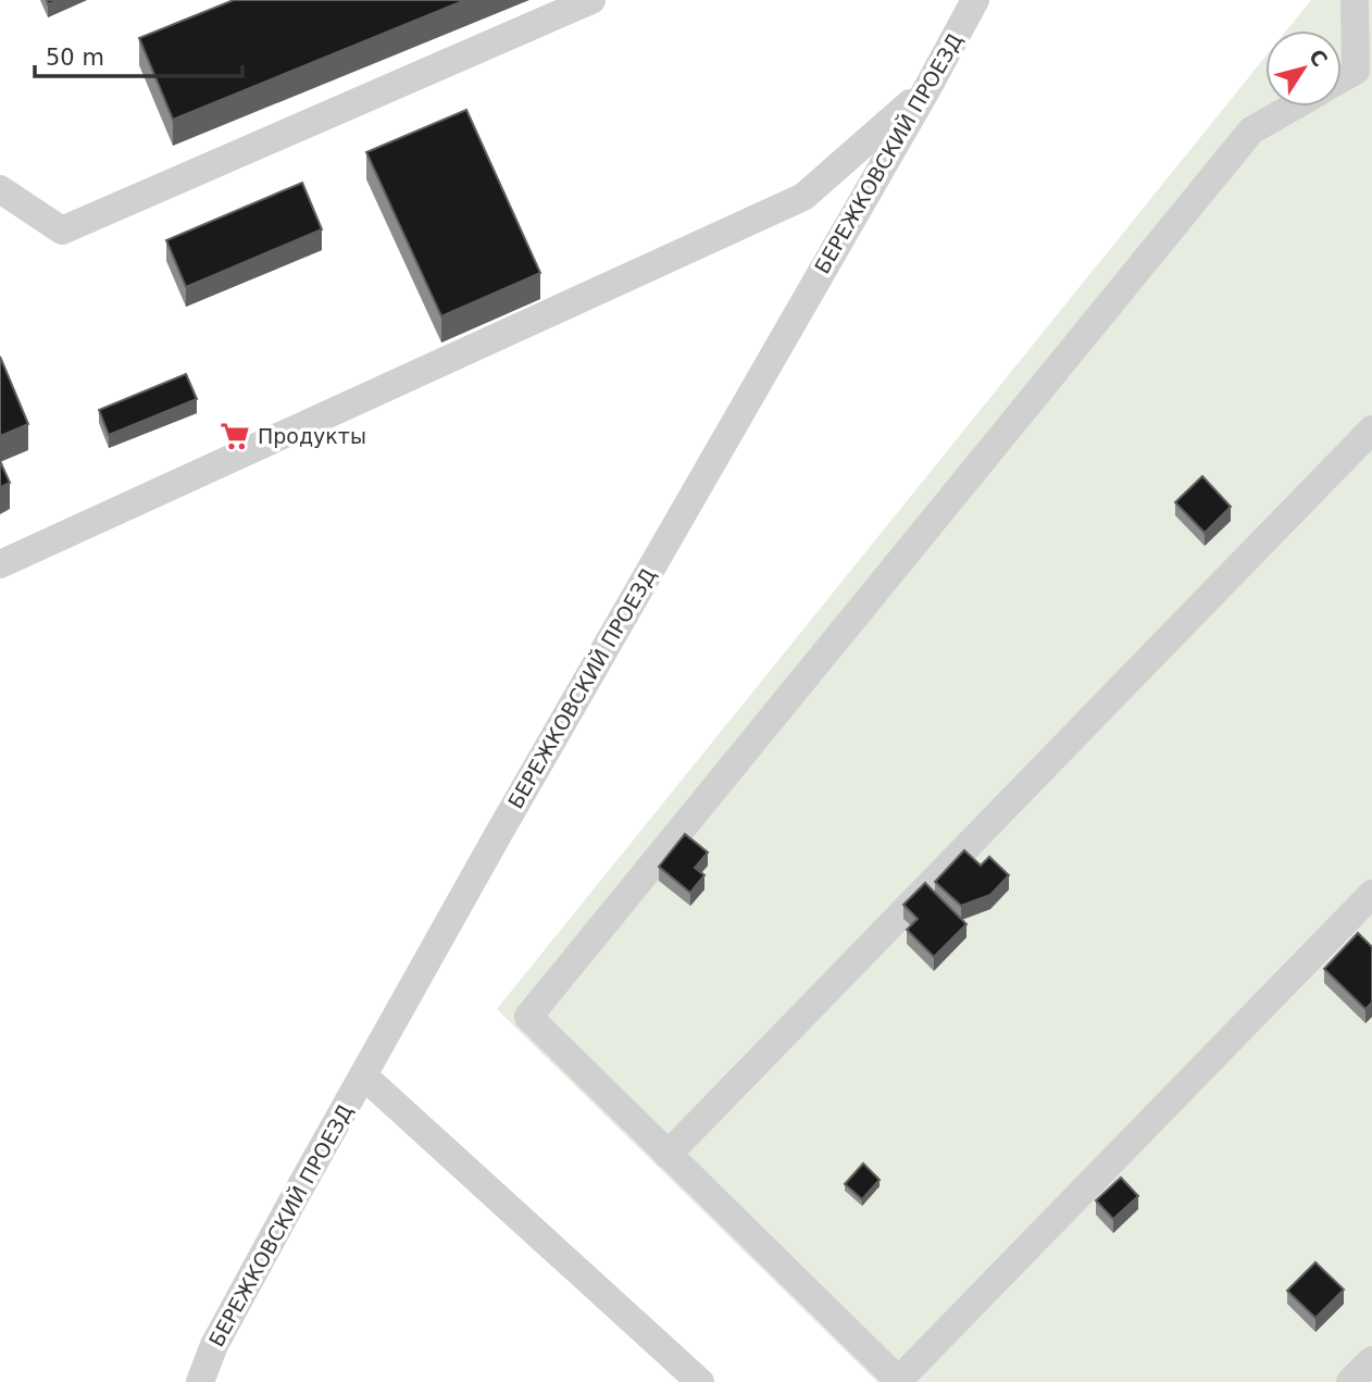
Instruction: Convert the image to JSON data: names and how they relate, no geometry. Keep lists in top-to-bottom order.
{
  "streets": {
    "street": ["БЕРЕЖКОВСКИЙ ПРОЕЗД"]
  },
  "places": {
    "supermarket": ["Продукты"]
  },
  "scale_bar": "50 m",
  "north": "top right"
}
